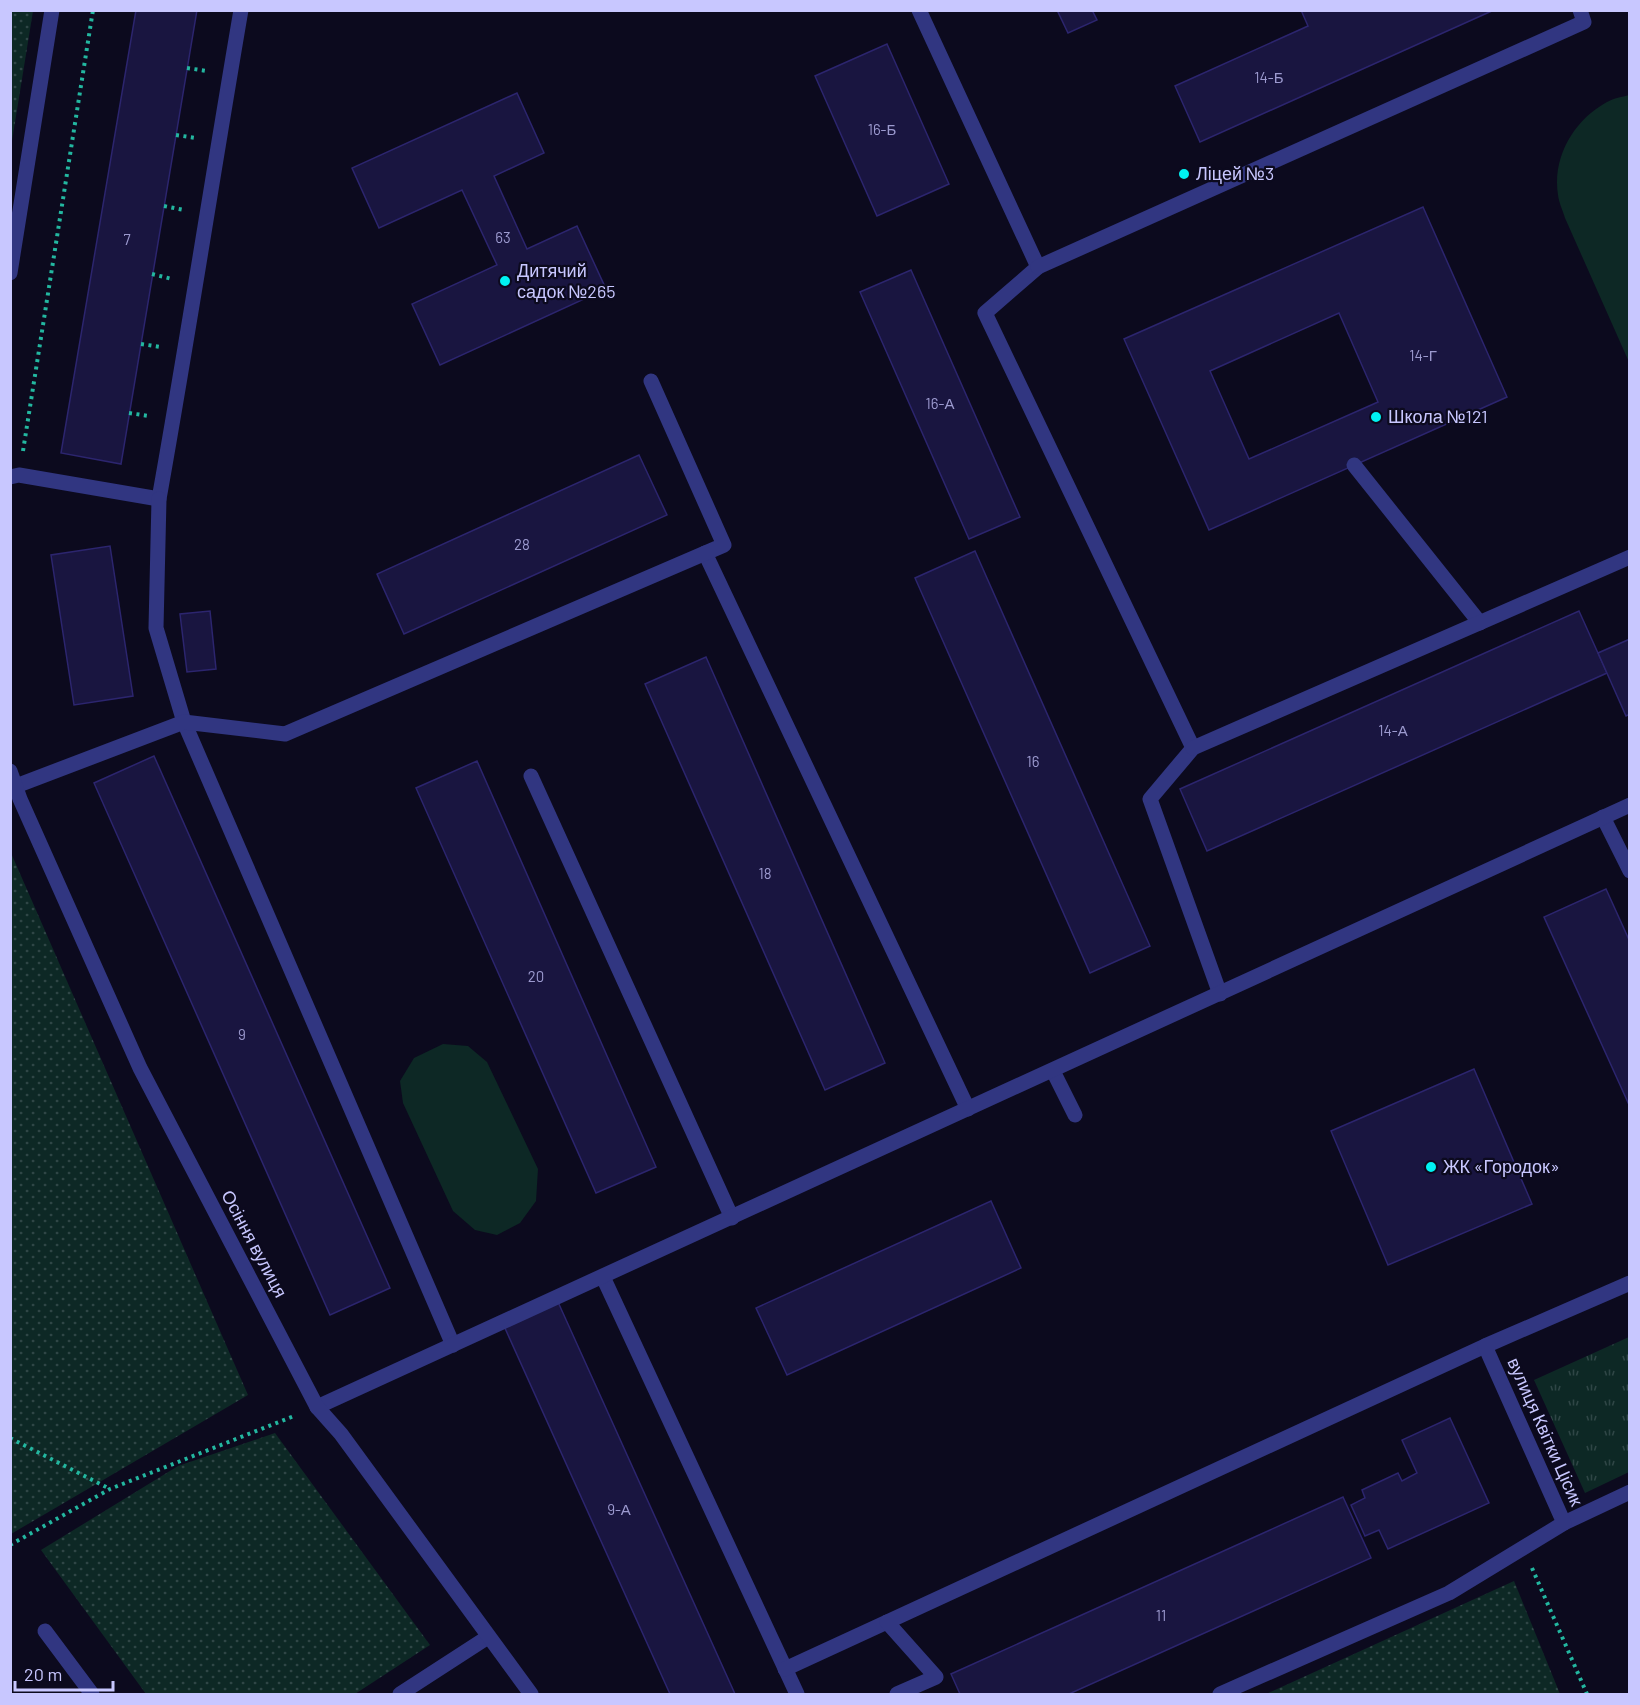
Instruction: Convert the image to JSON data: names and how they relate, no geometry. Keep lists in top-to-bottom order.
{
  "streets": {
    "street": ["Осіння вулиця", "вулиця Квітки Цісик"]
  },
  "places": [
    "Ліцей №3",
    "Дитячий садок №265",
    "Школа №121",
    "ЖК «Городок»"
  ],
  "house_numbers": [
    "14-Б",
    "16-Б",
    "63",
    "7",
    "14-Г",
    "16-А",
    "28",
    "14-А",
    "16",
    "18",
    "20",
    "9",
    "9-А",
    "11"
  ],
  "scale_bar": "20 m"
}
